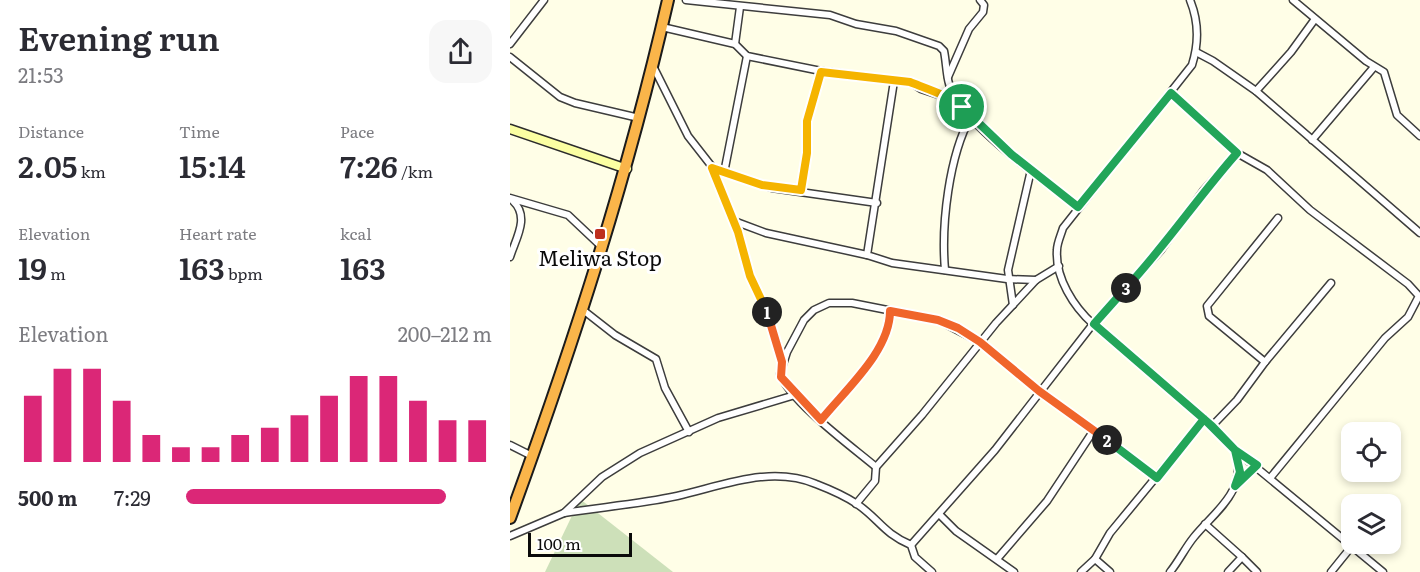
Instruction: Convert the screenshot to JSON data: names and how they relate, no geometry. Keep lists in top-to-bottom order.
{
  "places": {
    "transit": ["Meliwa Stop"]
  },
  "scale_bar": "100 m",
  "page": {
    "heading": ["Evening run", "21:53"],
    "stats": [
      ["Distance", "2.05 km"],
      ["Time", "15:14"],
      ["Pace", "7:26 /km"],
      ["Elevation", "19 m"],
      ["Heart rate", "163 bpm"],
      ["kcal", "163"]
    ],
    "pins": ["3", "1", "2"],
    "chart": ["Elevation", "200–212 m"],
    "list": [
      {
        "name": "500 m",
        "note": "7:29"
      }
    ],
    "scale": "100 m"
  }
}
